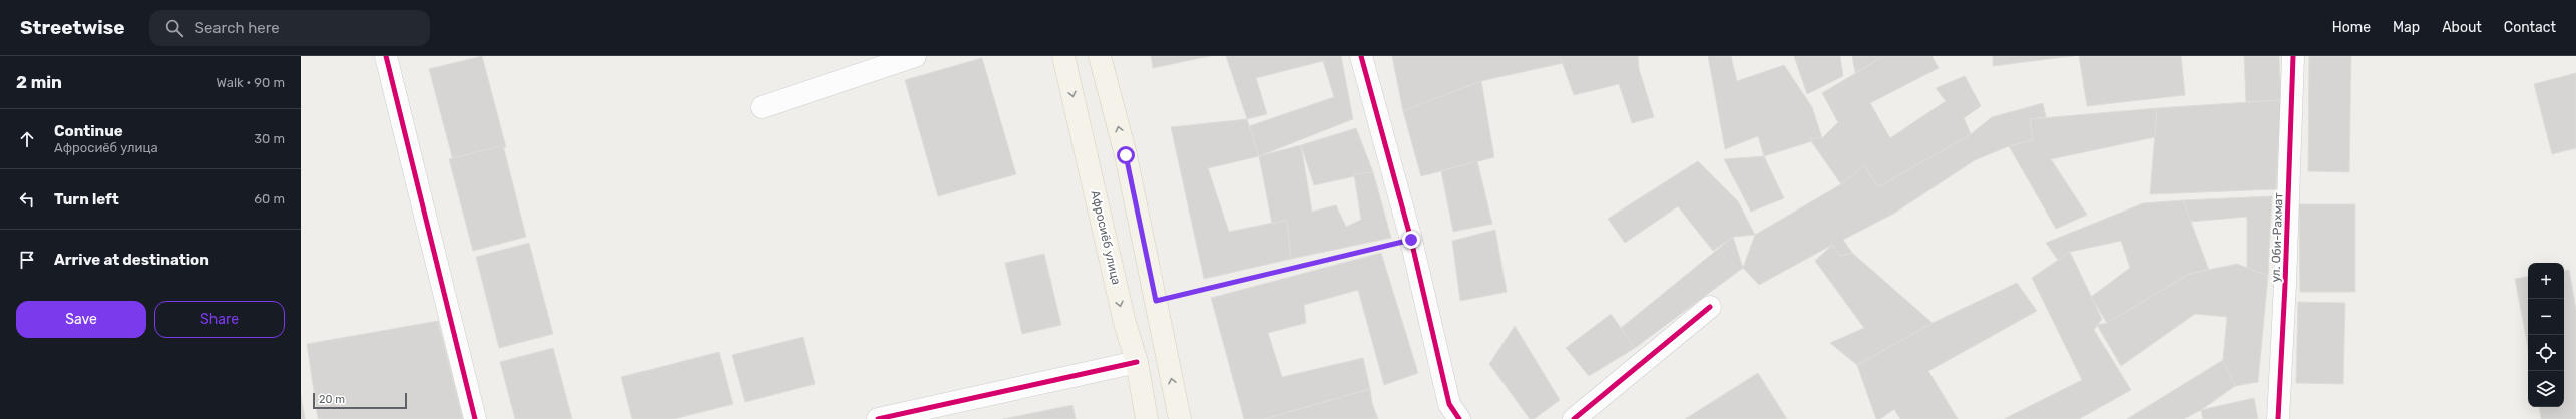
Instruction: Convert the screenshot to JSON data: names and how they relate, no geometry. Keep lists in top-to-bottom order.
{
  "streets": {
    "main road": ["Афросиёб улица"],
    "street": ["ул. Оби-Рахмат"]
  },
  "scale_bar": "20 m",
  "page": {
    "header": "Streetwise",
    "search": "Search here",
    "nav": [
      "Home",
      "Map",
      "About",
      "Contact"
    ],
    "heading": ["2 min", "Walk · 90 m"],
    "list": [
      ["Continue", "Афросиёб улица", "30 m"],
      ["Turn left", "60 m"],
      "Arrive at destination"
    ],
    "map_buttons": ["+", "−"],
    "buttons": ["Save", "Share"],
    "scale": "20 m"
  }
}
